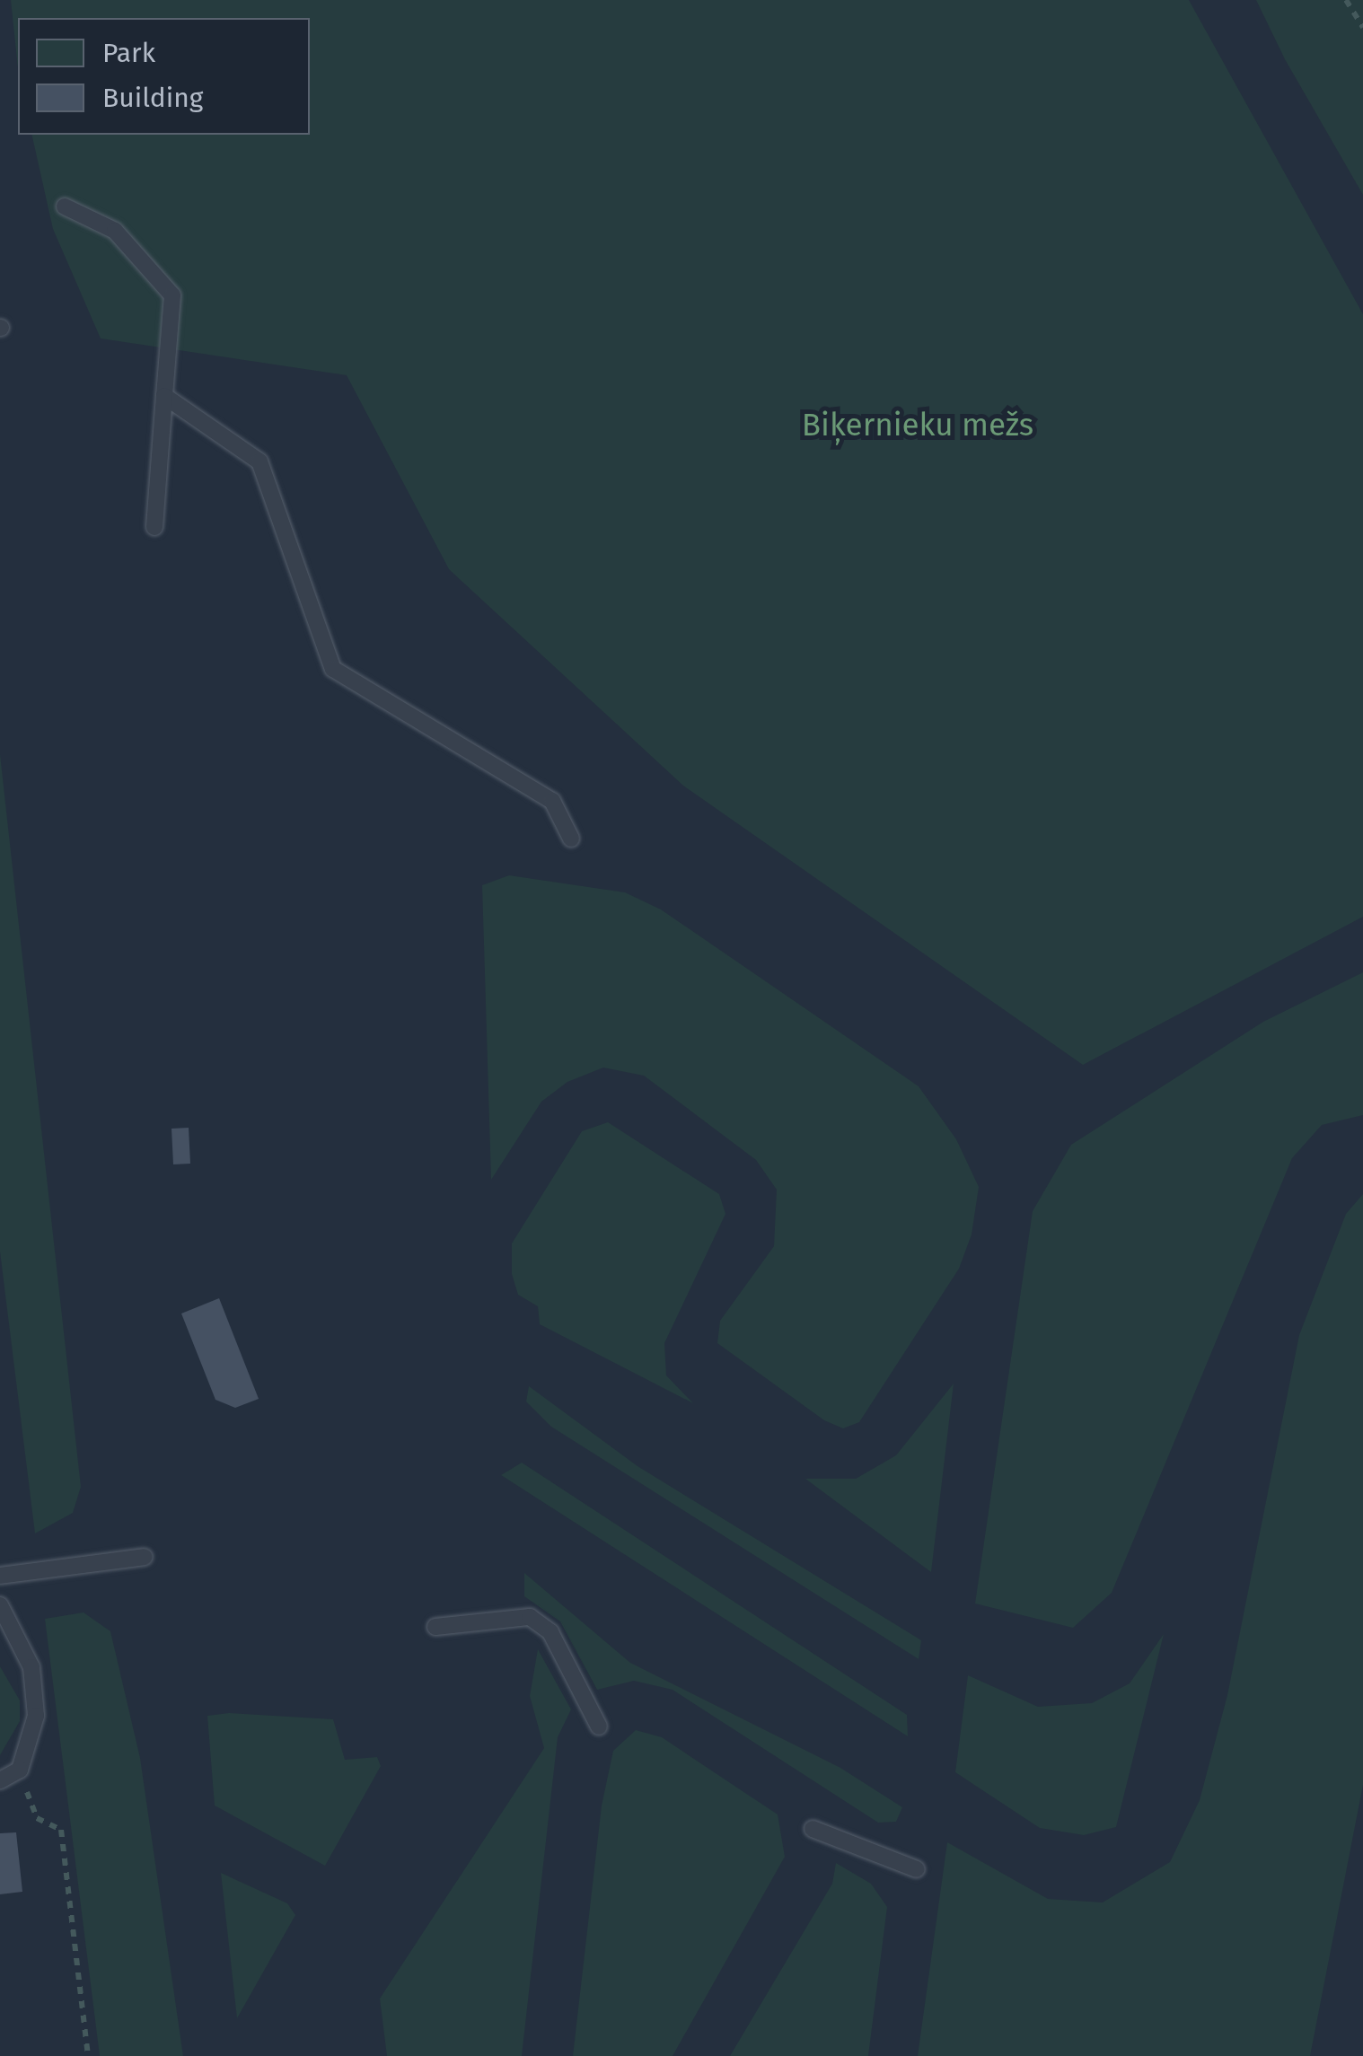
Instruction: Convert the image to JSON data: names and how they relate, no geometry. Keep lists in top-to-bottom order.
{
  "parks": ["Biķernieku mežs"],
  "legend": ["Park", "Building"]
}
